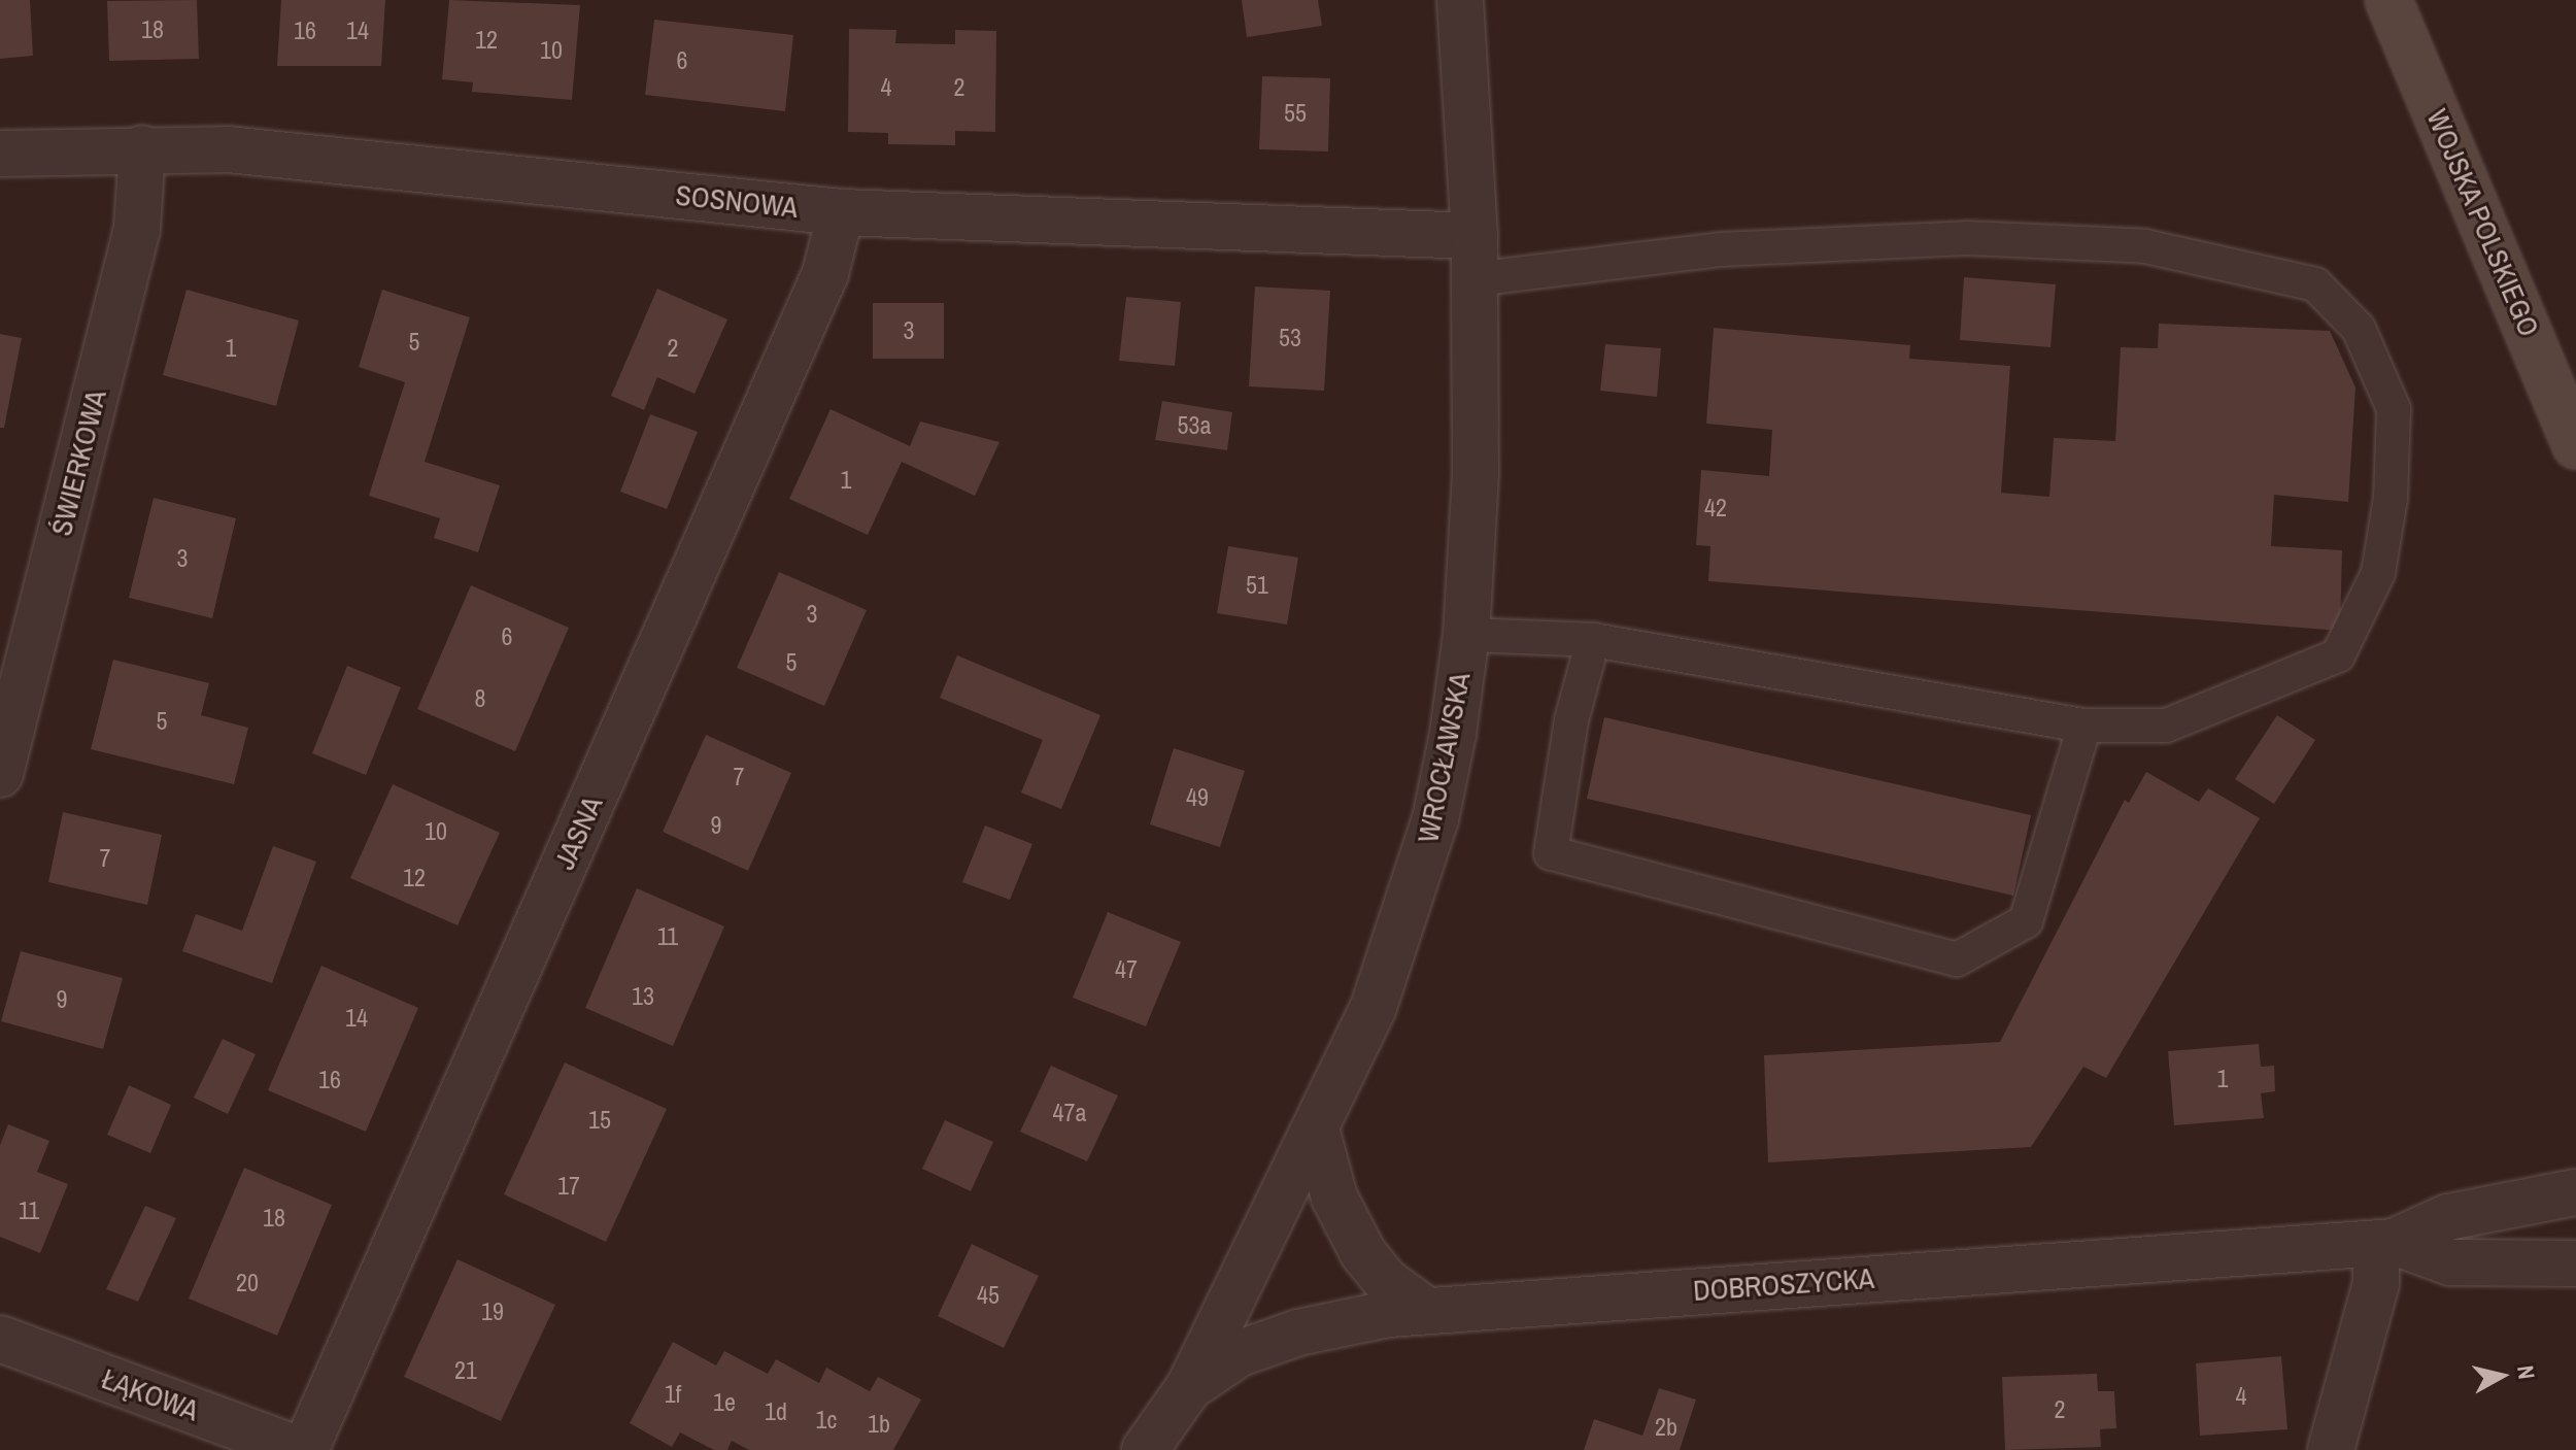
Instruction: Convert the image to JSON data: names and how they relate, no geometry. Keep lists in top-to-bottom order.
{
  "streets": {
    "main road": ["WOJSKA POLSKIEGO"],
    "street": [
      "SOSNOWA",
      "ŚWIERKOWA",
      "WROCŁAWSKA",
      "JASNA",
      "DOBROSZYCKA",
      "ŁĄKOWA"
    ]
  },
  "crossings": [
    ["SOSNOWA", "ŚWIERKOWA"],
    ["SOSNOWA", "WROCŁAWSKA"],
    ["SOSNOWA", "JASNA"],
    ["WROCŁAWSKA", "DOBROSZYCKA"],
    ["JASNA", "ŁĄKOWA"]
  ],
  "house_numbers": [
    "18",
    "16",
    "14",
    "12",
    "10",
    "6",
    "4",
    "2",
    "55",
    "3",
    "53",
    "5",
    "1",
    "2",
    "53a",
    "1",
    "42",
    "3",
    "51",
    "3",
    "6",
    "5",
    "8",
    "5",
    "7",
    "49",
    "9",
    "10",
    "7",
    "12",
    "11",
    "47",
    "13",
    "9",
    "14",
    "1",
    "16",
    "47a",
    "15",
    "17",
    "11",
    "18",
    "20",
    "45",
    "19",
    "21",
    "1f",
    "4",
    "1e",
    "2",
    "1d",
    "1c",
    "1b",
    "2b"
  ],
  "north": "right"
}
